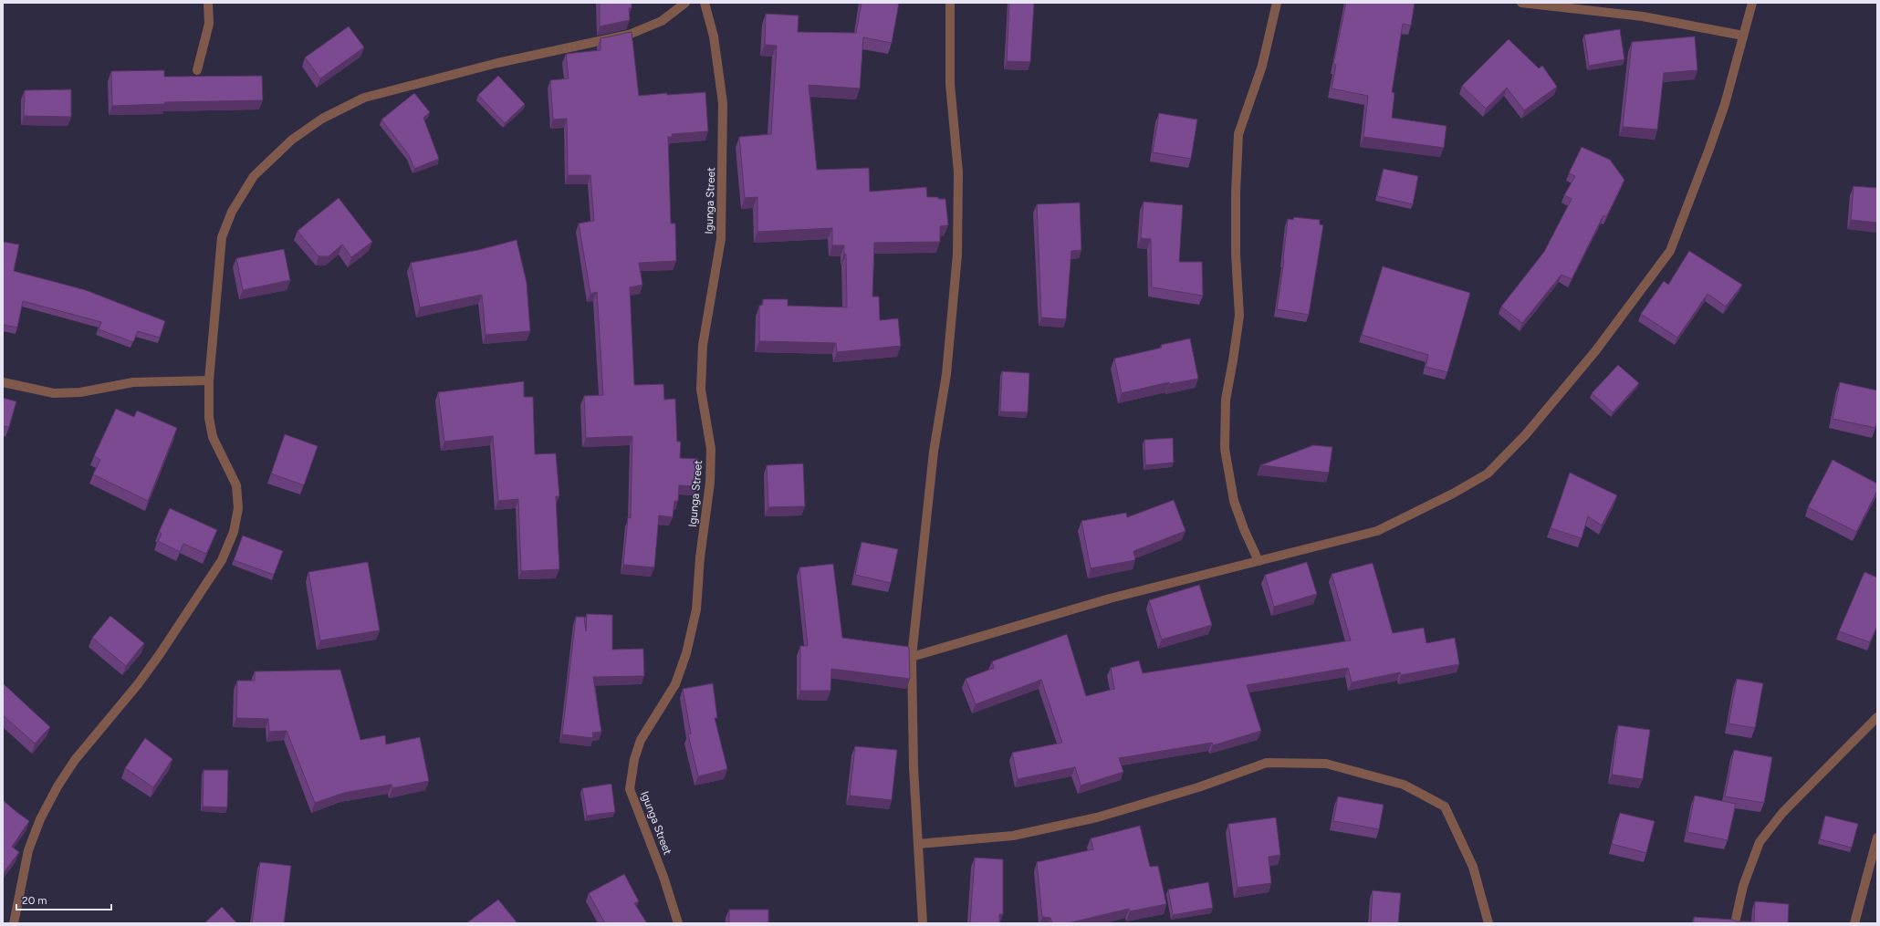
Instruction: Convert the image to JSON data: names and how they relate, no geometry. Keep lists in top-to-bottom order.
{
  "streets": {
    "street": ["Igunga Street"]
  },
  "scale_bar": "20 m"
}
